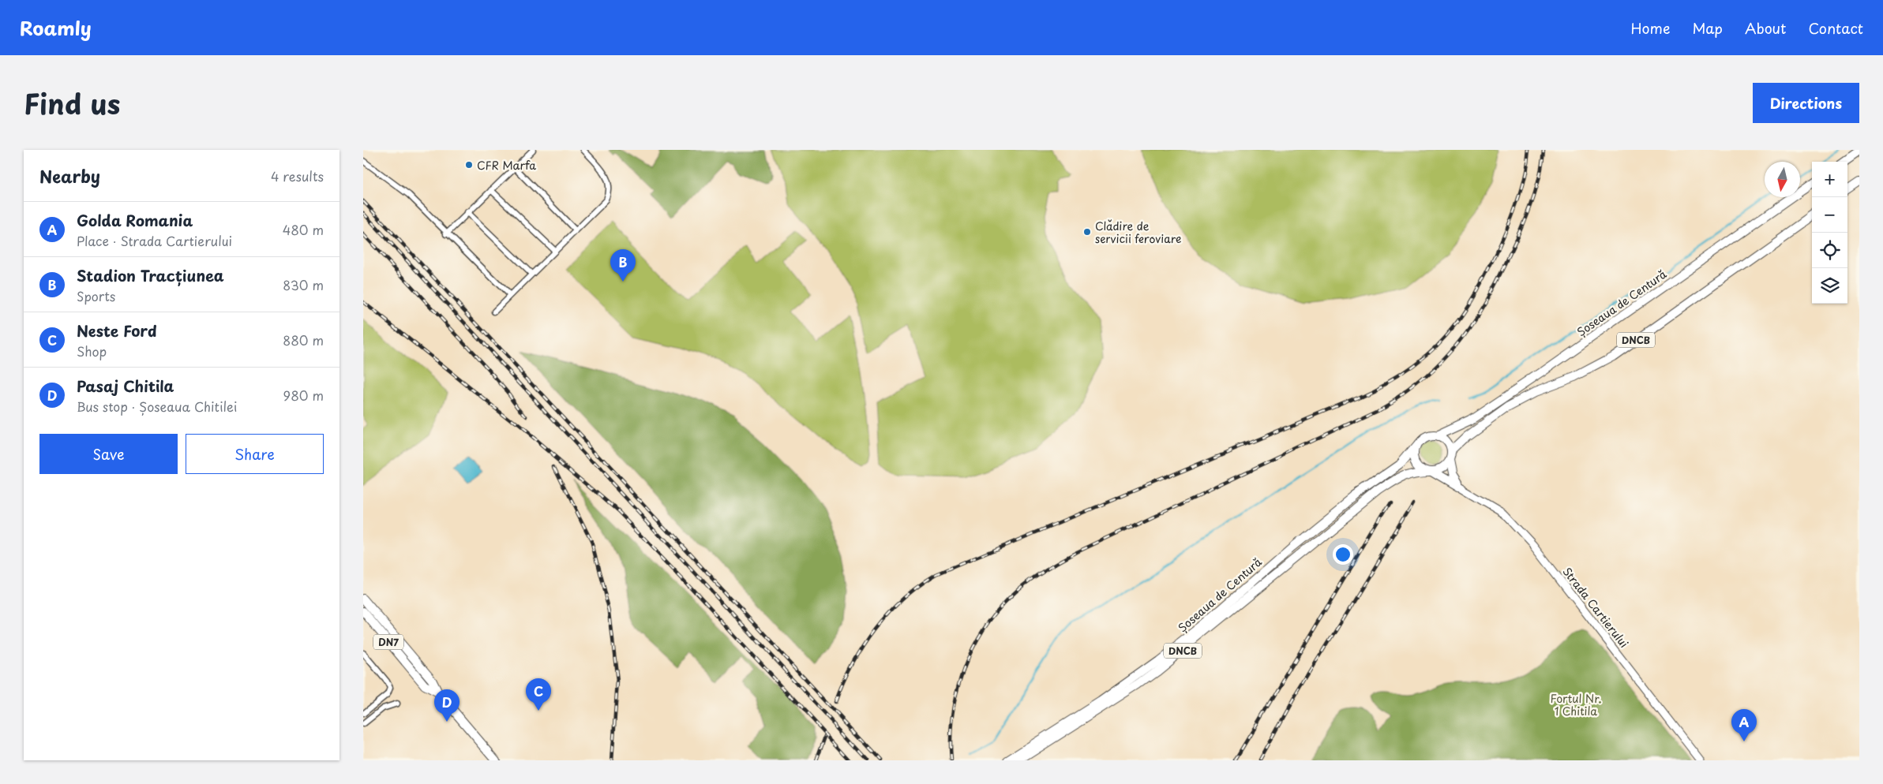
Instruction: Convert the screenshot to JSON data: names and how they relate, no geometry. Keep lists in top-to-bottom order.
{
  "streets": {
    "main road": ["Șoseaua de Centură", "DNCB", "DN7"],
    "street": ["Strada Cartierului"]
  },
  "crossings": [
    ["Șoseaua de Centură", "Strada Cartierului"]
  ],
  "parks": ["Fortul Nr. 1 Chitila"],
  "places": ["CFR Marfa", "Clădire de servicii feroviare"],
  "north": "bottom",
  "page": {
    "header": "Roamly",
    "nav": [
      "Home",
      "Map",
      "About",
      "Contact"
    ],
    "title": "Find us",
    "buttons": [
      "Directions",
      ["Save", "Share"]
    ],
    "heading": ["Nearby", "4 results"],
    "map_buttons": ["+", "−"],
    "list": [
      {
        "mark": "A",
        "name": "Golda Romania",
        "note": "Place · Strada Cartierului",
        "value": "480 m"
      },
      {
        "mark": "B",
        "name": "Stadion Tracțiunea",
        "note": "Sports",
        "value": "830 m"
      },
      {
        "mark": "C",
        "name": "Neste Ford",
        "note": "Shop",
        "value": "880 m"
      },
      {
        "mark": "D",
        "name": "Pasaj Chitila",
        "note": "Bus stop · Șoseaua Chitilei",
        "value": "980 m"
      }
    ],
    "pins": [
      "B",
      "C",
      "D",
      "A"
    ]
  }
}
